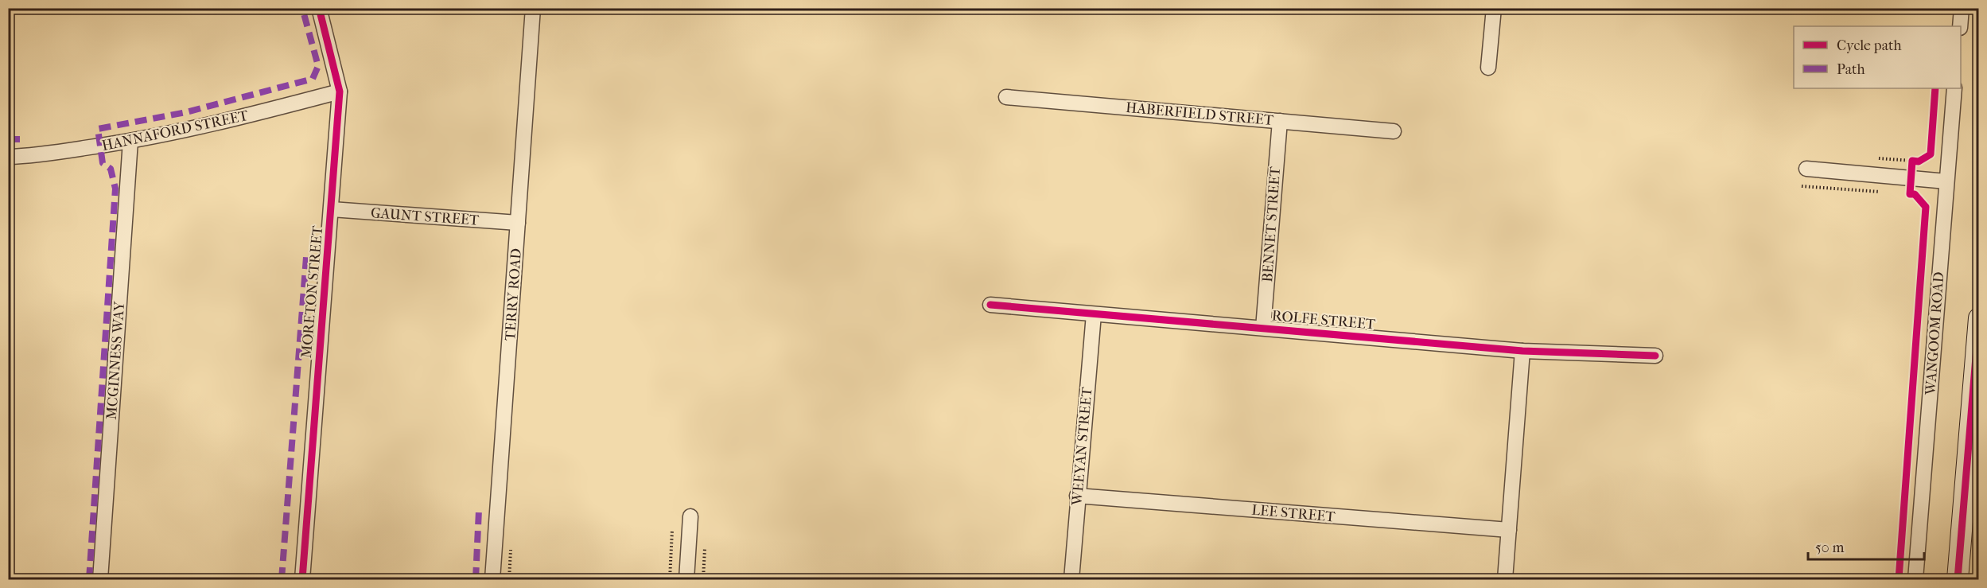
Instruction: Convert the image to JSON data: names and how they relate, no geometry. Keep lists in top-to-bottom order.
{
  "streets": {
    "street": [
      "HABERFIELD STREET",
      "HANNAFORD STREET",
      "GAUNT STREET",
      "BENNET STREET",
      "MORETON STREET",
      "TERRY ROAD",
      "ROLFE STREET",
      "WANGOOM ROAD",
      "MCGINNESS WAY",
      "WEEYAN STREET",
      "LEE STREET"
    ]
  },
  "crossings": [
    ["HABERFIELD STREET", "BENNET STREET"],
    ["HANNAFORD STREET", "MORETON STREET"],
    ["HANNAFORD STREET", "MCGINNESS WAY"],
    ["GAUNT STREET", "MORETON STREET"],
    ["GAUNT STREET", "TERRY ROAD"],
    ["BENNET STREET", "ROLFE STREET"],
    ["ROLFE STREET", "WEEYAN STREET"],
    ["WEEYAN STREET", "LEE STREET"]
  ],
  "legend": ["Cycle path", "Path"],
  "scale_bar": "50 m"
}
